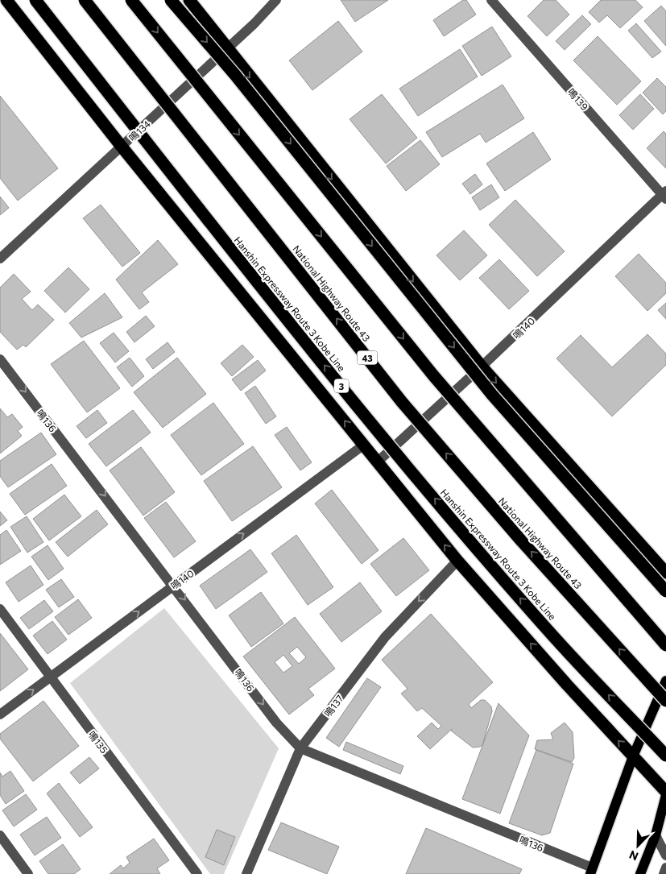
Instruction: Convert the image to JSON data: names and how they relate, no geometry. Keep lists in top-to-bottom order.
{
  "streets": {
    "highway": [
      "National Highway Route 43",
      "Hanshin Expressway Route 3 Kobe Line",
      "43",
      "3"
    ],
    "street": [
      "鳴139",
      "鳴134",
      "鳴140",
      "鳴136",
      "鳴137",
      "鳴135"
    ]
  },
  "crossings": [
    ["鳴139", "鳴140"],
    ["鳴140", "鳴136"],
    ["鳴140", "鳴135"],
    ["鳴136", "鳴137"]
  ],
  "one_way": ["鳴140", "鳴136", "鳴137"],
  "north": "bottom left"
}
